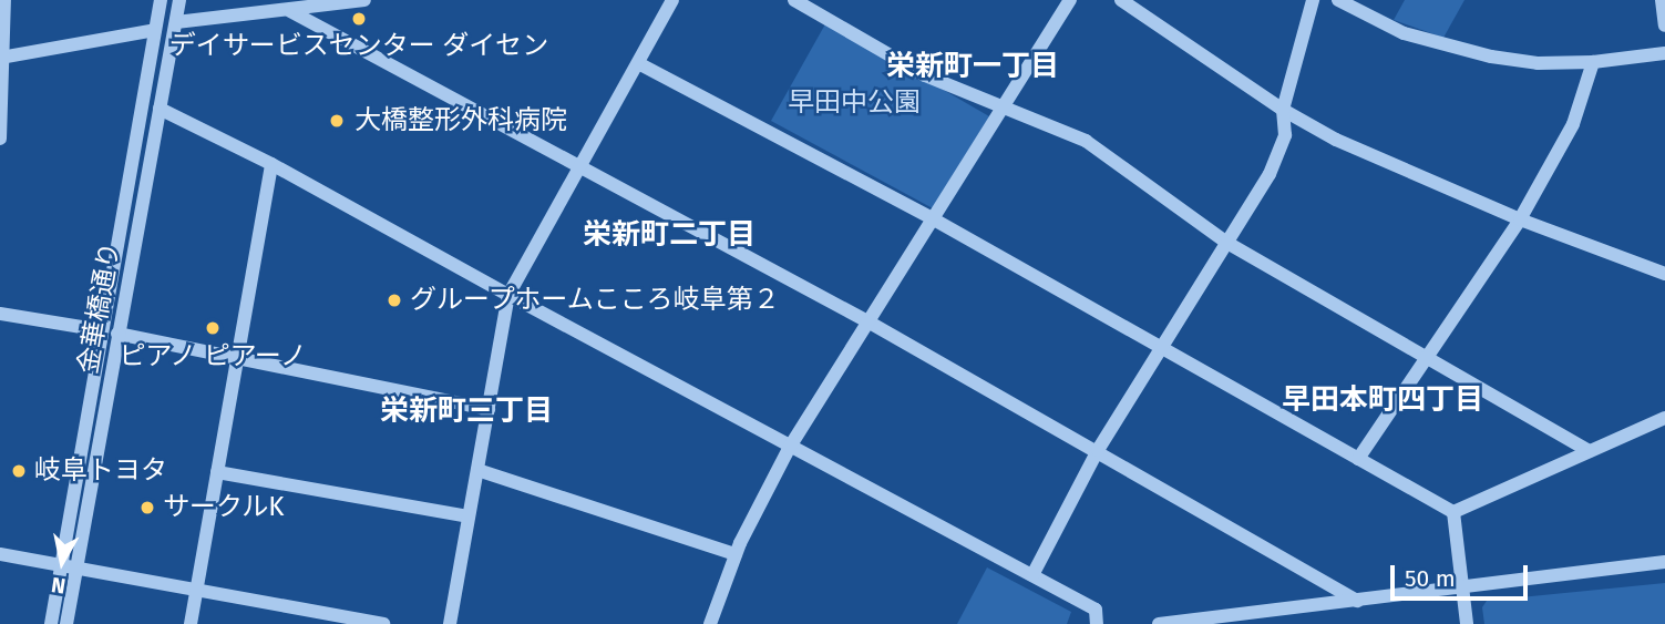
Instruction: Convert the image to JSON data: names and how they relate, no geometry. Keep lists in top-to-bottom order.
{
  "streets": {
    "street": ["金華橋通り"]
  },
  "districts": [
    "栄新町一丁目",
    "栄新町二丁目",
    "早田本町四丁目",
    "栄新町三丁目"
  ],
  "parks": ["早田中公園"],
  "places": [
    "デイサービスセンター ダイセン",
    "大橋整形外科病院",
    "グループホームこころ岐阜第２",
    "ピアノ ピアーノ",
    "岐阜トヨタ",
    "サークルK"
  ],
  "scale_bar": "50 m",
  "north": "bottom"
}
